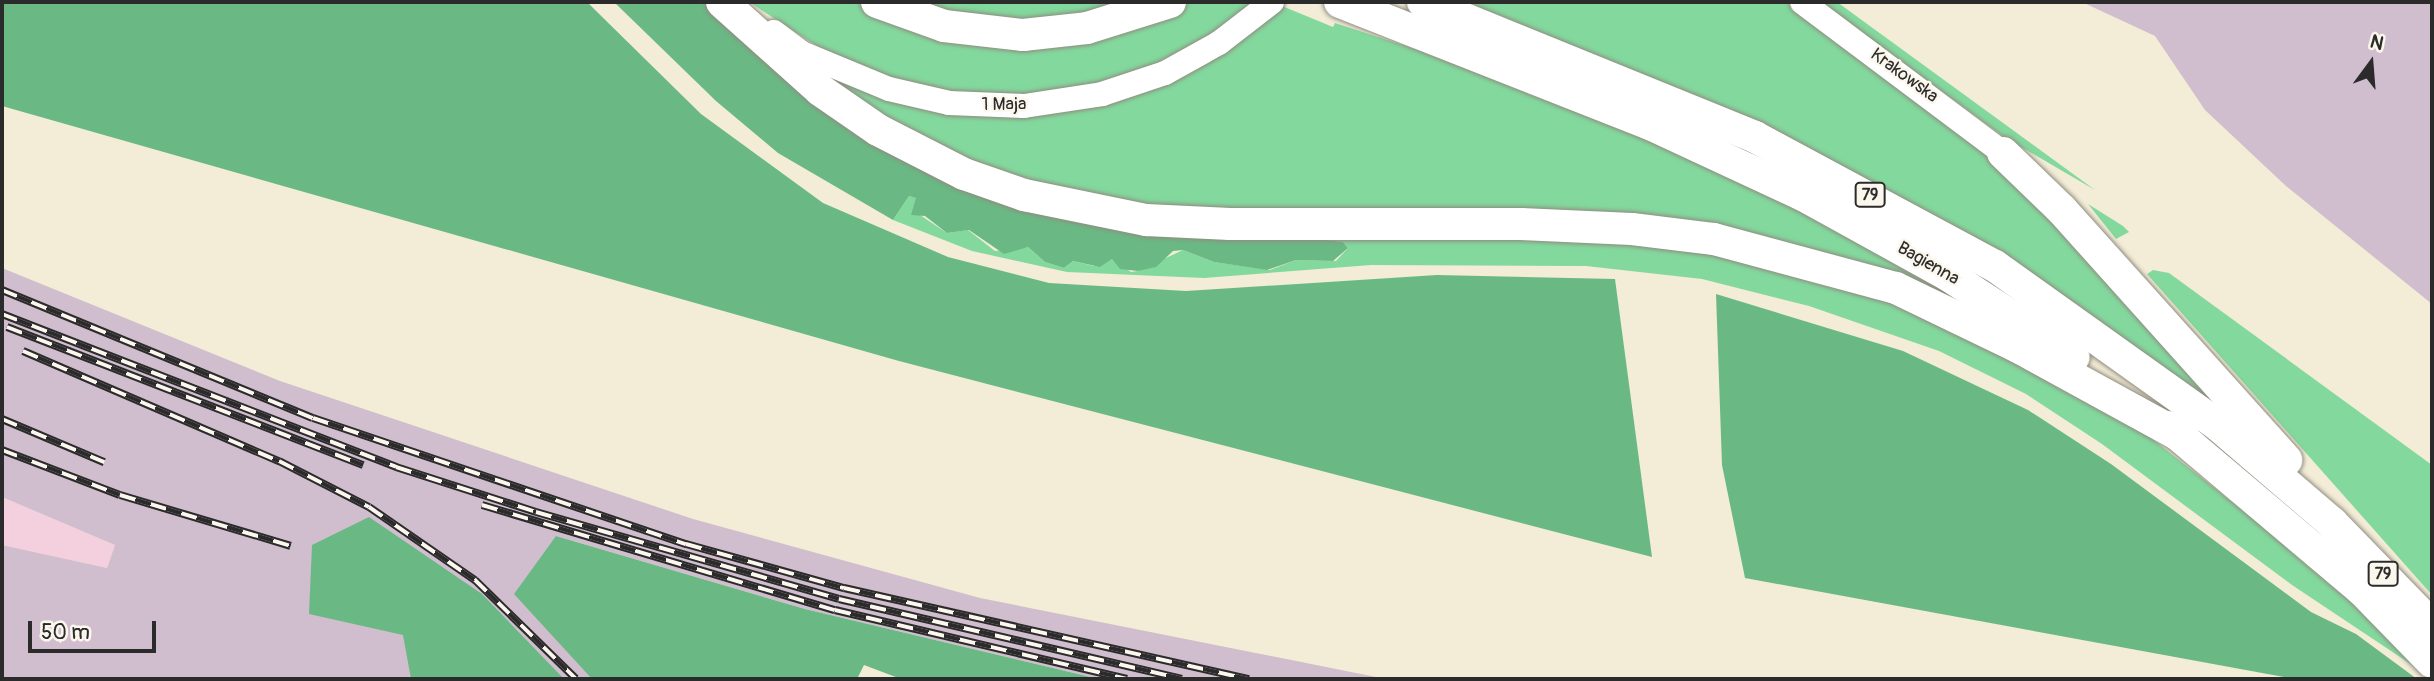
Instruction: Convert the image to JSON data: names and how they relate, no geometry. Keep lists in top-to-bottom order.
{
  "streets": {
    "main road": ["79", "Bagienna"],
    "street": ["Krakowska", "1 Maja"]
  },
  "scale_bar": "50 m",
  "north": "top"
}
